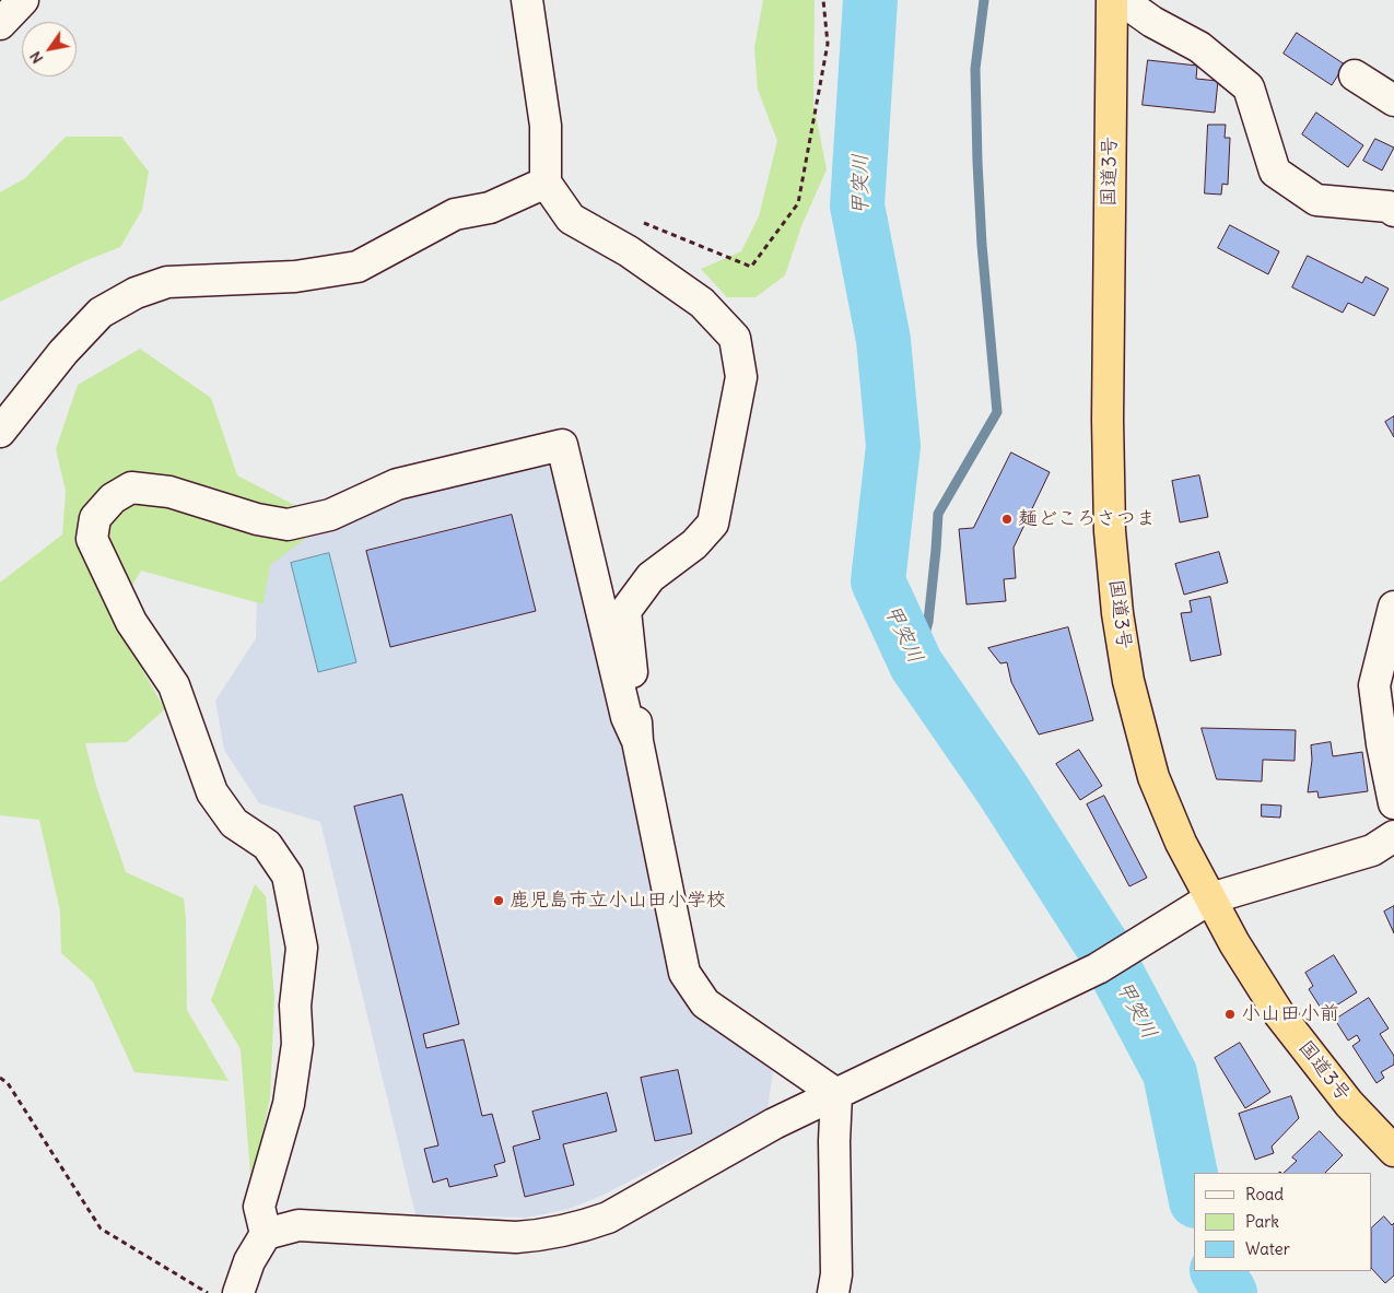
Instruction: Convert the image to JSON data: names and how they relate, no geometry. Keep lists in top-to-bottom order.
{
  "streets": {
    "highway": ["国道3号"]
  },
  "water": ["甲突川"],
  "places": ["麺どころさつま", "鹿児島市立小山田小学校", "小山田小前"],
  "legend": ["Road", "Park", "Water"],
  "north": "bottom left"
}
